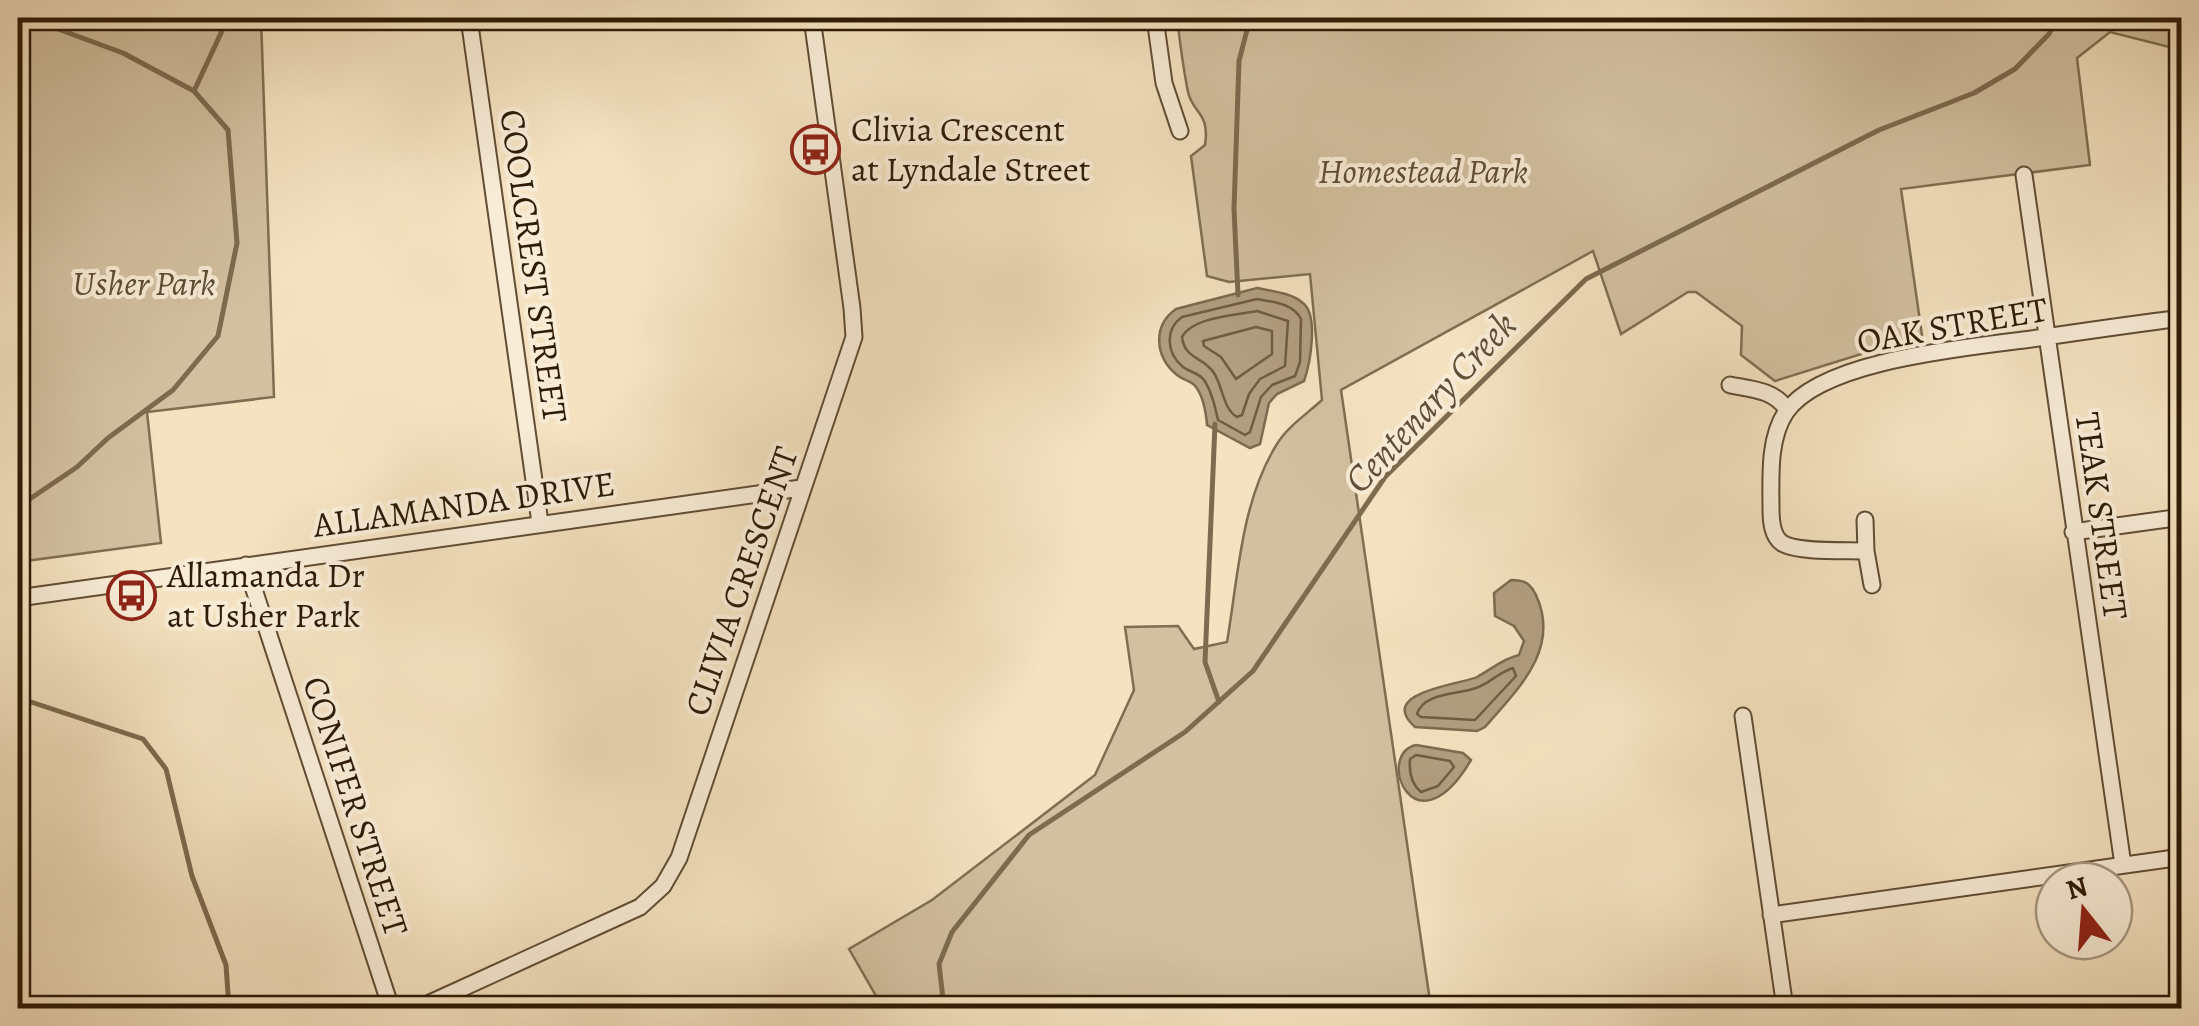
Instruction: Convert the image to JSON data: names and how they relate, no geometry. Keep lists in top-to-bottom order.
{
  "streets": {
    "street": [
      "COOLCREST STREET",
      "OAK STREET",
      "ALLAMANDA DRIVE",
      "TEAK STREET",
      "CLIVIA CRESCENT",
      "CONIFER STREET"
    ]
  },
  "crossings": [
    ["COOLCREST STREET", "ALLAMANDA DRIVE"],
    ["OAK STREET", "TEAK STREET"],
    ["ALLAMANDA DRIVE", "CLIVIA CRESCENT"],
    ["ALLAMANDA DRIVE", "CONIFER STREET"]
  ],
  "water": ["Centenary Creek"],
  "parks": ["Homestead Park", "Usher Park"],
  "places": {
    "bus stop": ["Clivia Crescent at Lyndale Street", "Allamanda Dr at Usher Park"]
  },
  "north": "top"
}
